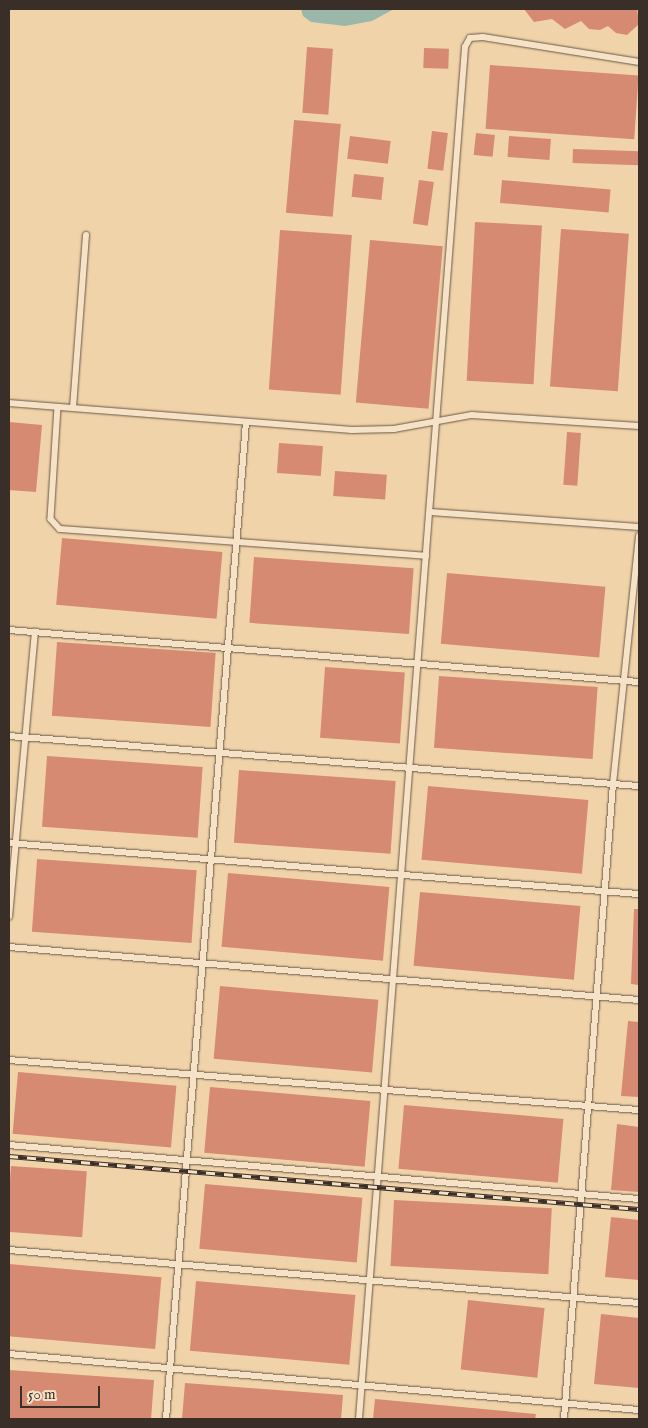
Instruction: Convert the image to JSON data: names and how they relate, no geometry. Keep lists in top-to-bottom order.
{
  "scale_bar": "50 m"
}
